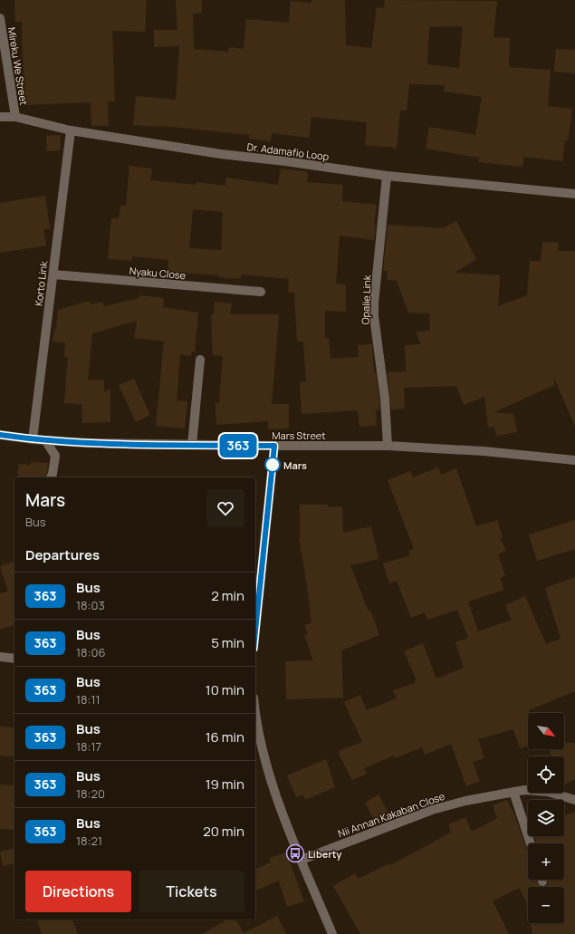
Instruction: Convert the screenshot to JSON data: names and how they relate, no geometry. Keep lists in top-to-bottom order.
{
  "streets": {
    "street": [
      "Mireku We Street",
      "Dr. Adamafio Loop",
      "Nyaku Close",
      "Korto Link",
      "Opalie Link",
      "Mars Street",
      "Nii Annan Kakaban Close"
    ]
  },
  "crossings": [
    ["Mireku We Street", "Dr. Adamafio Loop"],
    ["Dr. Adamafio Loop", "Korto Link"],
    ["Dr. Adamafio Loop", "Opalie Link"],
    ["Nyaku Close", "Korto Link"],
    ["Korto Link", "Mars Street"],
    ["Opalie Link", "Mars Street"]
  ],
  "places": {
    "other": ["Mars"],
    "bus stop": ["Liberty"]
  },
  "lines": ["bus line 363"],
  "north": "bottom right",
  "page": {
    "on_map": "363",
    "heading": [
      ["Mars", "Bus"],
      "Departures"
    ],
    "list": [
      {
        "mark": "363",
        "name": "Bus",
        "note": "18:03",
        "value": "2 min"
      },
      {
        "mark": "363",
        "name": "Bus",
        "note": "18:06",
        "value": "5 min"
      },
      {
        "mark": "363",
        "name": "Bus",
        "note": "18:11",
        "value": "10 min"
      },
      {
        "mark": "363",
        "name": "Bus",
        "note": "18:17",
        "value": "16 min"
      },
      {
        "mark": "363",
        "name": "Bus",
        "note": "18:20",
        "value": "19 min"
      },
      {
        "mark": "363",
        "name": "Bus",
        "note": "18:21",
        "value": "20 min"
      }
    ],
    "map_buttons": ["+", "−"],
    "buttons": ["Directions", "Tickets"]
  }
}
